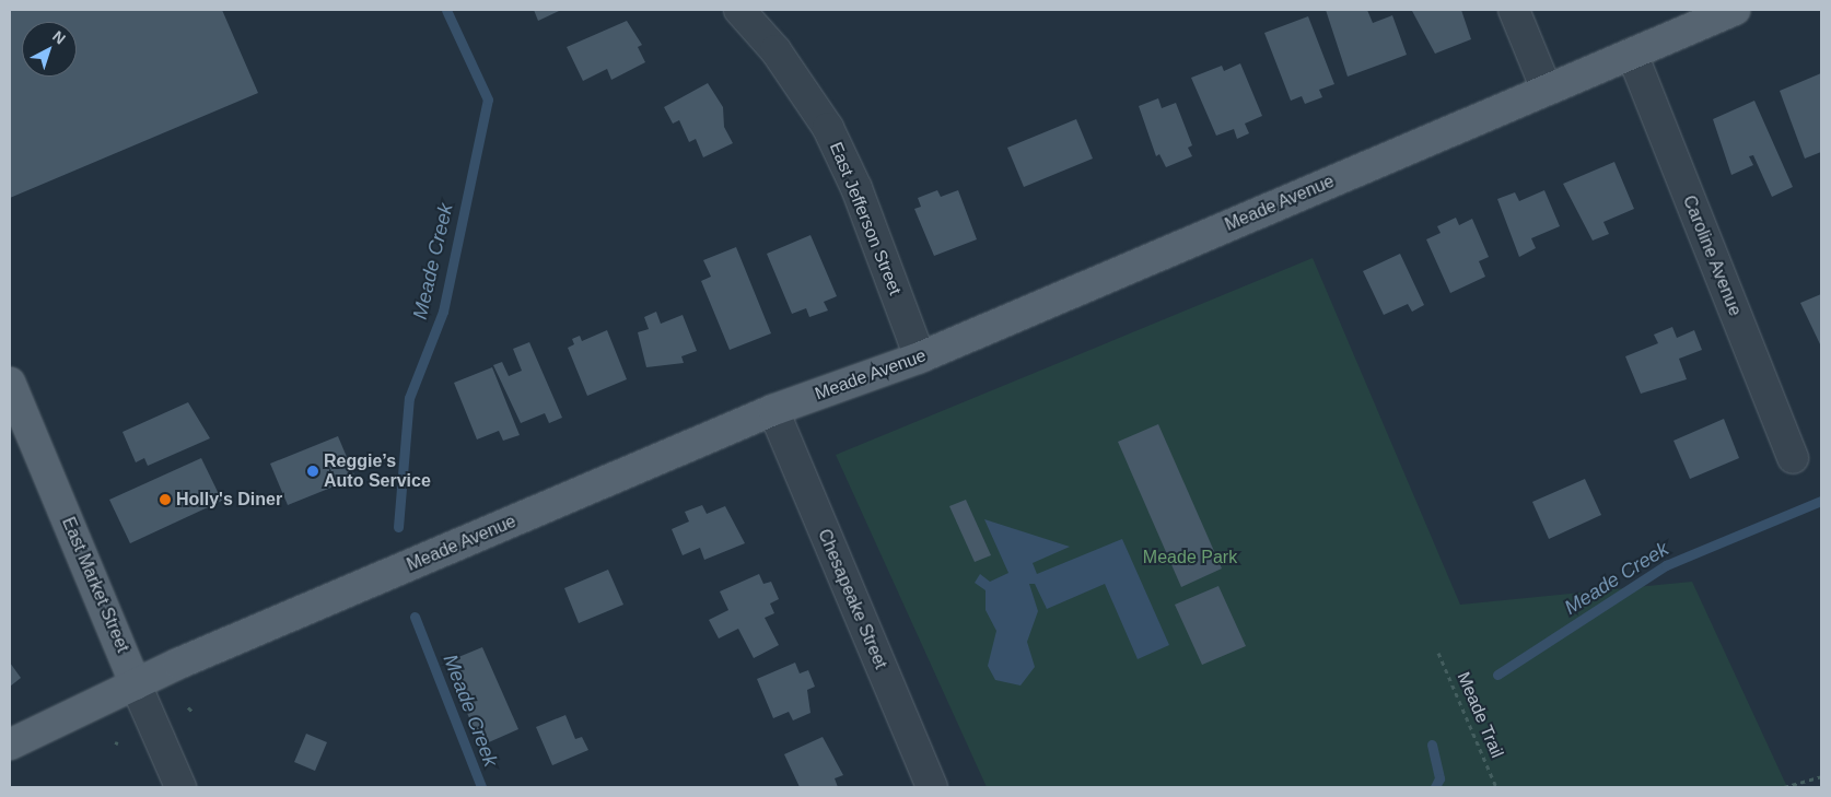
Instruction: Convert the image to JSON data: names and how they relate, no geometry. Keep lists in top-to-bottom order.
{
  "streets": {
    "main road": ["Meade Avenue", "East Market Street"],
    "street": ["East Jefferson Street", "Caroline Avenue", "Chesapeake Street"],
    "path": ["Meade Trail"]
  },
  "crossings": [
    ["Meade Avenue", "East Jefferson Street"],
    ["Meade Avenue", "Caroline Avenue"],
    ["Meade Avenue", "East Market Street"],
    ["Meade Avenue", "Chesapeake Street"]
  ],
  "water": ["Meade Creek"],
  "parks": ["Meade Park"],
  "places": ["Reggie’s Auto Service", "Holly's Diner"],
  "north": "top right"
}
